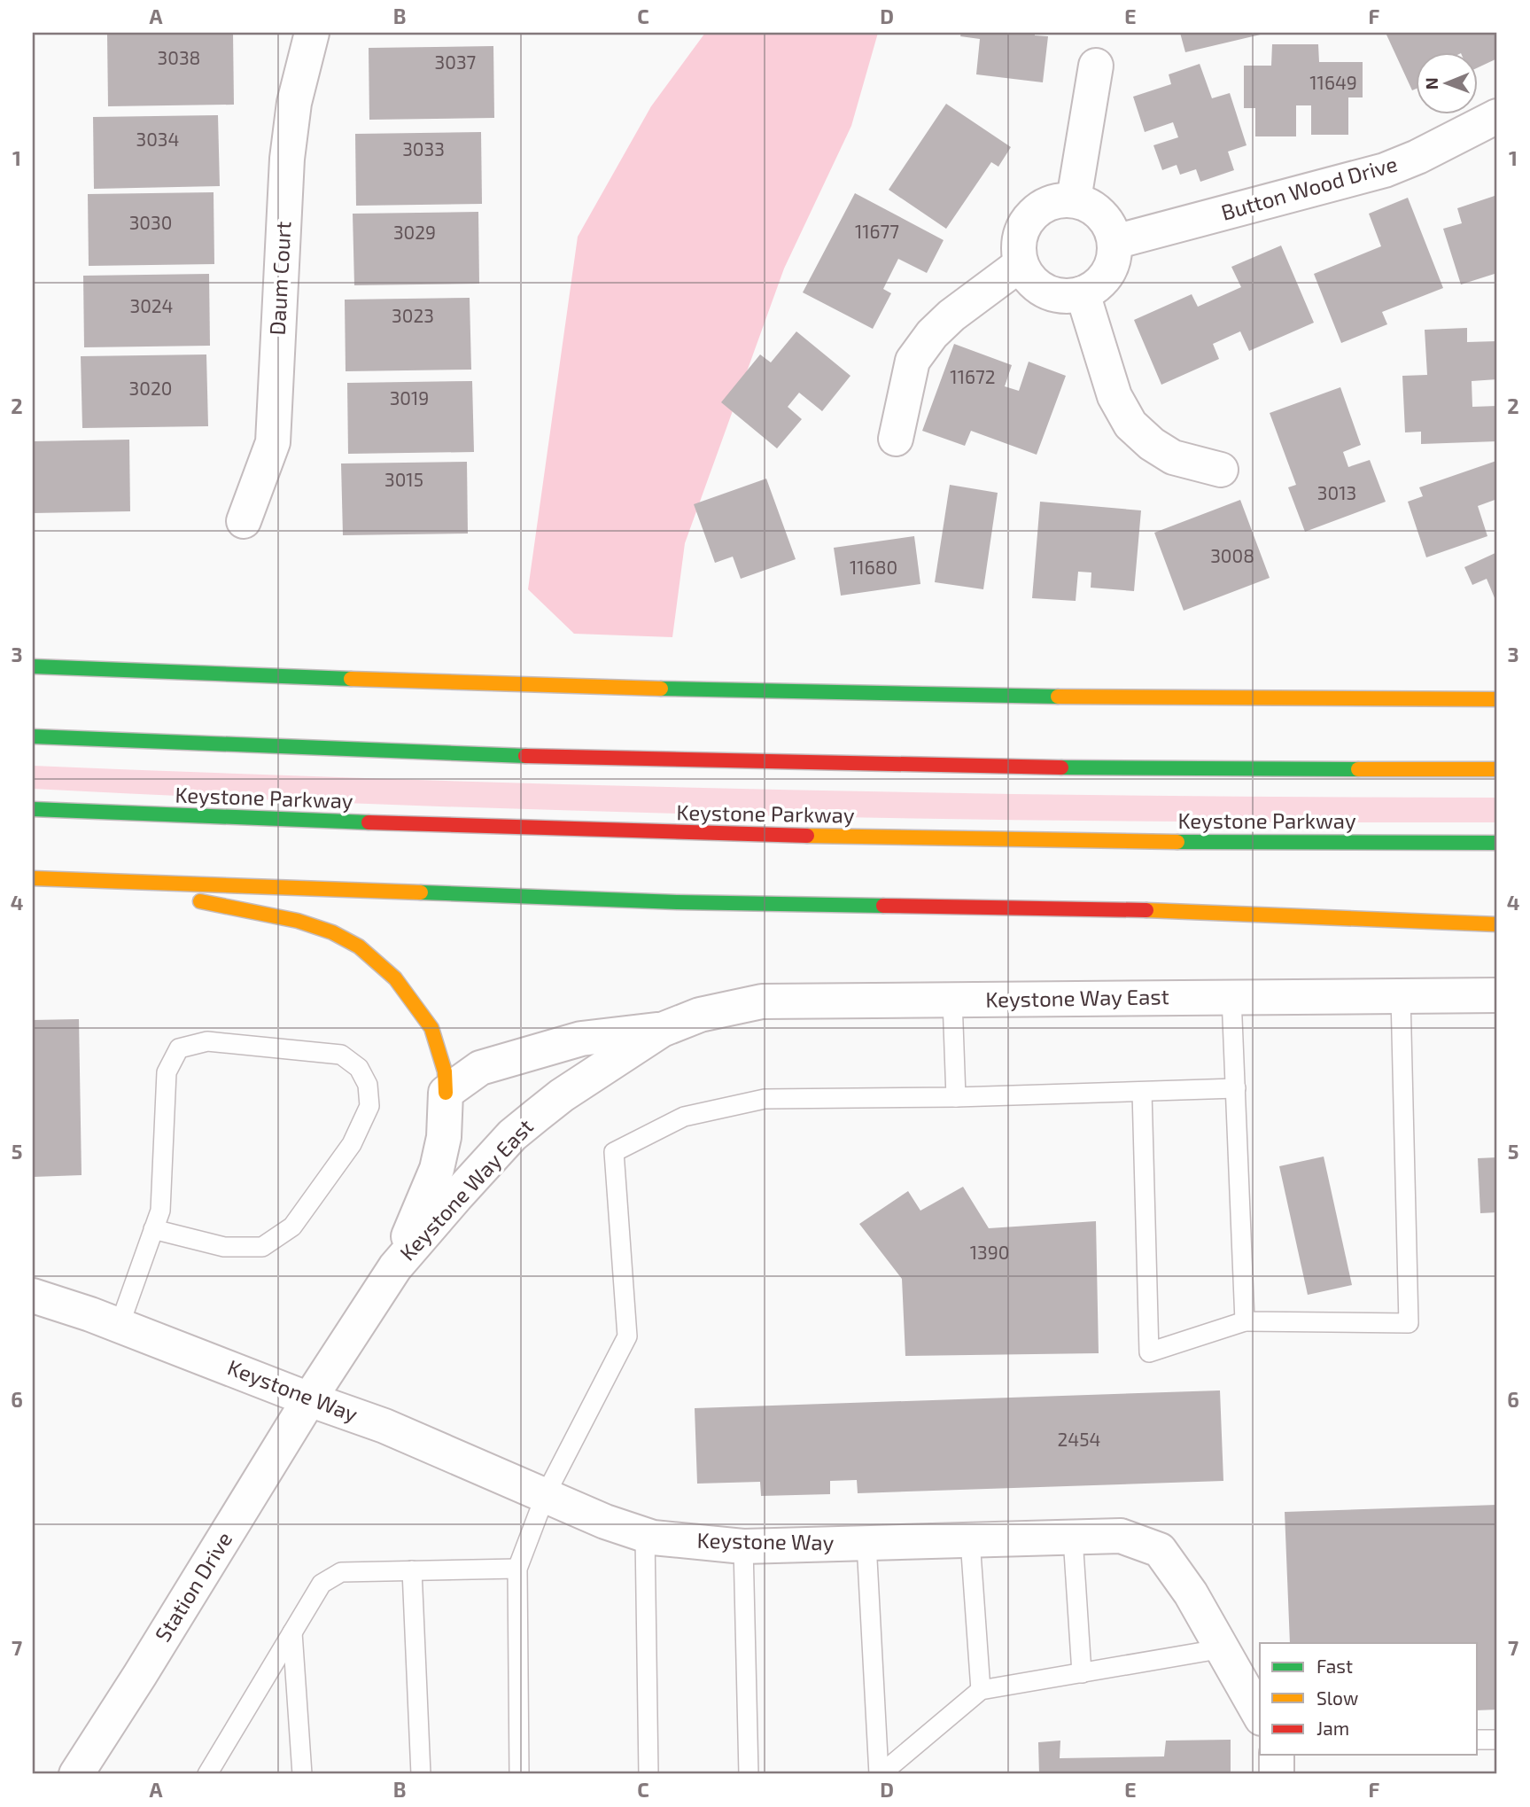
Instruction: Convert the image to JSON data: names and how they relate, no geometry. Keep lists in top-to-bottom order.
{
  "streets": {
    "main road": ["Keystone Parkway"],
    "street": [
      "Button Wood Drive",
      "Daum Court",
      "Keystone Way East",
      "Keystone Way",
      "Station Drive"
    ]
  },
  "crossings": [
    ["Keystone Way East", "Keystone Way"],
    ["Keystone Way East", "Station Drive"],
    ["Keystone Way", "Station Drive"]
  ],
  "house_numbers": [
    "3038",
    "3037",
    "11649",
    "3034",
    "3033",
    "3030",
    "11677",
    "3029",
    "3024",
    "3023",
    "11672",
    "3020",
    "3019",
    "3015",
    "3013",
    "3008",
    "11680",
    "1390",
    "2454"
  ],
  "legend": ["Fast", "Slow", "Jam"],
  "north": "left",
  "grid": {
    "columns": [
      "A",
      "B",
      "C",
      "D",
      "E",
      "F"
    ],
    "rows": [
      "1",
      "2",
      "3",
      "4",
      "5",
      "6",
      "7"
    ]
  }
}
